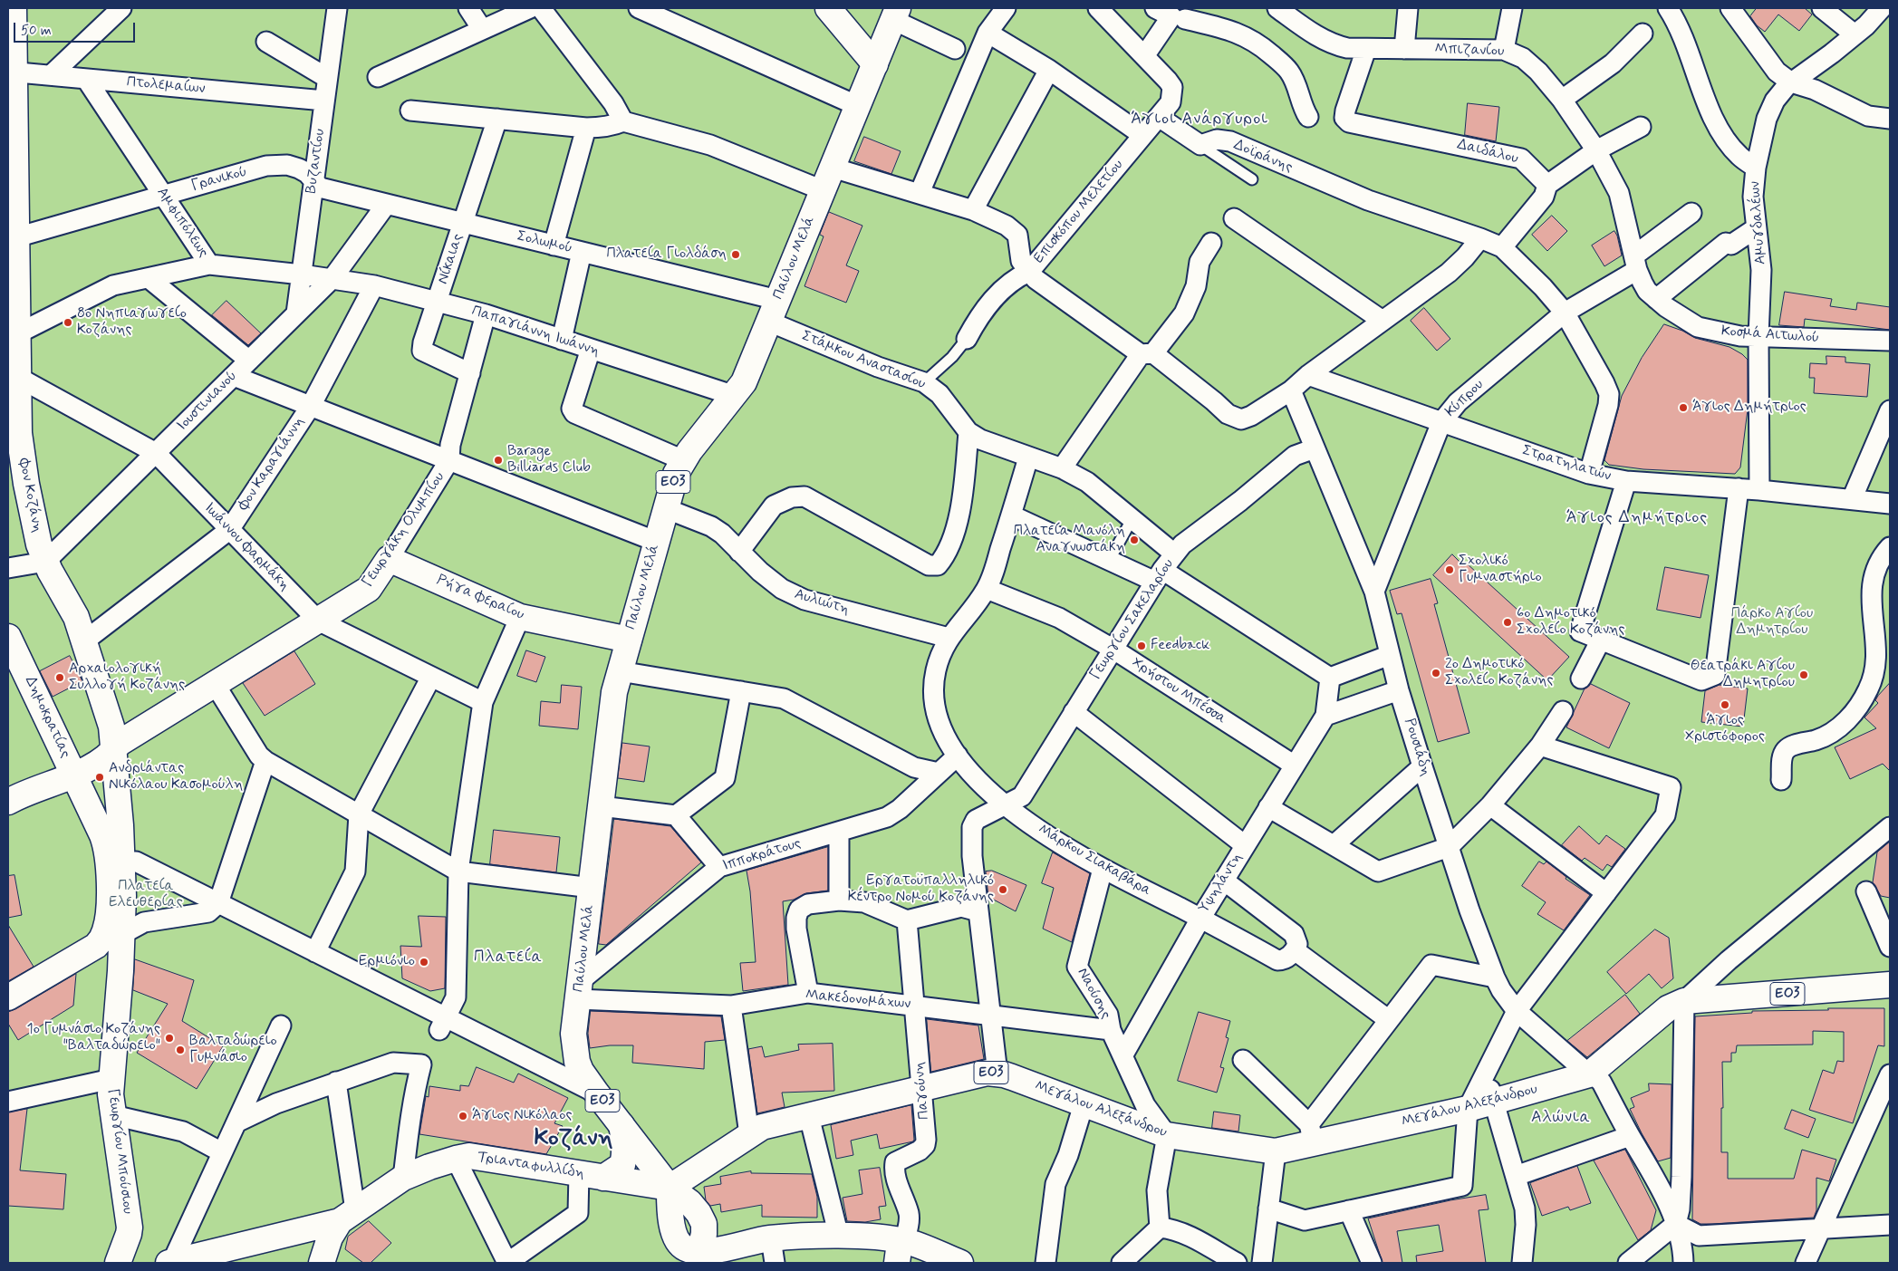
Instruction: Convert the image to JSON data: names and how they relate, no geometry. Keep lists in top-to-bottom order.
{
  "streets": {
    "main road": [
      "Παύλου Μελά",
      "ΕΟ3",
      "Φον Κοζάνη",
      "Γεωργάκη Ολυμπίου",
      "Ρήγα Φεραίου",
      "Δημοκρατίας",
      "Μεγάλου Αλεξάνδρου",
      "Γεωργίου Μπούσιου",
      "Τριανταφυλλίδη"
    ],
    "street": [
      "Μπιζανίου",
      "Πτολεμαίων",
      "Δαιδάλου",
      "Δοϊράνης",
      "Βυζαντίου",
      "Γρανικού",
      "Επισκόπου Μελετίου",
      "Αμφιπόλεως",
      "Αμυγδαλέων",
      "Σολωμού",
      "Νίκαιας",
      "Παπαγιάννη Ιωάννη",
      "Κοσμά Αιτωλού",
      "Στάμκου Αναστασίου",
      "Κύπρου",
      "Ιουστινιανού",
      "Φον Καραγιάννη",
      "Στρατηλατών",
      "Ιωάννου Φαρμάκη",
      "Αυλιώτη",
      "Γεωργίου Σακελαρίου",
      "Χρήστου Μπέσσα",
      "Ρουσιάδη",
      "Ιπποκράτους",
      "Μάρκου Σιακαβάρα",
      "Υψηλάντη",
      "Ναούσης",
      "Μακεδονομάχων",
      "Παγούνη"
    ]
  },
  "crossings": [
    ["Μπιζανίου", "Δαιδάλου"],
    ["Μπιζανίου", "Κοσμά Αιτωλού"],
    ["Μπιζανίου", "Κύπρου"],
    ["Πτολεμαίων", "Βυζαντίου"],
    ["Πτολεμαίων", "Αμφιπόλεως"],
    ["Πτολεμαίων", "Φον Κοζάνη"],
    ["Βυζαντίου", "Γρανικού"],
    ["Βυζαντίου", "Αμφιπόλεως"],
    ["Βυζαντίου", "Σολωμού"],
    ["Βυζαντίου", "Ιουστινιανού"],
    ["Γρανικού", "Αμφιπόλεως"],
    ["Γρανικού", "Σολωμού"],
    ["Γρανικού", "Φον Κοζάνη"],
    ["Επισκόπου Μελετίου", "Στάμκου Αναστασίου"],
    ["Αμφιπόλεως", "Παπαγιάννη Ιωάννη"],
    ["Αμφιπόλεως", "Ιουστινιανού"],
    ["Αμυγδαλέων", "Κοσμά Αιτωλού"],
    ["Αμυγδαλέων", "Στρατηλατών"],
    ["Σολωμού", "Παύλου Μελά"],
    ["Σολωμού", "Νίκαιας"],
    ["Σολωμού", "Στάμκου Αναστασίου"],
    ["Σολωμού", "Ιουστινιανού"],
    ["Παύλου Μελά", "Παπαγιάννη Ιωάννη"],
    ["Παύλου Μελά", "Στάμκου Αναστασίου"],
    ["Παύλου Μελά", "Ρήγα Φεραίου"],
    ["Παύλου Μελά", "Αυλιώτη"],
    ["Παύλου Μελά", "Ιπποκράτους"],
    ["Παύλου Μελά", "Μακεδονομάχων"],
    ["Παύλου Μελά", "Μεγάλου Αλεξάνδρου"],
    ["Παύλου Μελά", "Τριανταφυλλίδη"],
    ["Νίκαιας", "Παπαγιάννη Ιωάννη"],
    ["Νίκαιας", "Γεωργάκη Ολυμπίου"],
    ["Παπαγιάννη Ιωάννη", "Ιουστινιανού"],
    ["Παπαγιάννη Ιωάννη", "Φον Καραγιάννη"],
    ["Παπαγιάννη Ιωάννη", "Γεωργάκη Ολυμπίου"],
    ["Κοσμά Αιτωλού", "Κύπρου"],
    ["Στάμκου Αναστασίου", "Γεωργίου Σακελαρίου"],
    ["Στάμκου Αναστασίου", "Μάρκου Σιακαβάρα"],
    ["Κύπρου", "Στρατηλατών"],
    ["Κύπρου", "Ρουσιάδη"],
    ["Ιουστινιανού", "Φον Κοζάνη"],
    ["Ιουστινιανού", "Ιωάννου Φαρμάκη"],
    ["Φον Καραγιάννη", "Φον Κοζάνη"],
    ["Φον Καραγιάννη", "Ιωάννου Φαρμάκη"],
    ["ΕΟ3", "Μεγάλου Αλεξάνδρου"],
    ["Φον Κοζάνη", "Γεωργάκη Ολυμπίου"],
    ["Φον Κοζάνη", "Ιωάννου Φαρμάκη"],
    ["Γεωργάκη Ολυμπίου", "Ιωάννου Φαρμάκη"],
    ["Γεωργάκη Ολυμπίου", "Ρήγα Φεραίου"],
    ["Αυλιώτη", "Μάρκου Σιακαβάρα"],
    ["Γεωργίου Σακελαρίου", "Χρήστου Μπέσσα"],
    ["Γεωργίου Σακελαρίου", "Ρουσιάδη"],
    ["Γεωργίου Σακελαρίου", "Μάρκου Σιακαβάρα"],
    ["Γεωργίου Σακελαρίου", "Μακεδονομάχων"],
    ["Γεωργίου Σακελαρίου", "Μεγάλου Αλεξάνδρου"],
    ["Χρήστου Μπέσσα", "Μάρκου Σιακαβάρα"],
    ["Χρήστου Μπέσσα", "Υψηλάντη"],
    ["Ρουσιάδη", "Μεγάλου Αλεξάνδρου"],
    ["Ιπποκράτους", "Μάρκου Σιακαβάρα"],
    ["Ιπποκράτους", "Μακεδονομάχων"],
    ["Μάρκου Σιακαβάρα", "Υψηλάντη"],
    ["Μάρκου Σιακαβάρα", "Ναούσης"],
    ["Υψηλάντη", "Ναούσης"],
    ["Ναούσης", "Μακεδονομάχων"],
    ["Ναούσης", "Μεγάλου Αλεξάνδρου"],
    ["Μακεδονομάχων", "Παγούνη"],
    ["Παγούνη", "Μεγάλου Αλεξάνδρου"],
    ["Μεγάλου Αλεξάνδρου", "Τριανταφυλλίδη"]
  ],
  "districts": [
    "Άγιοι Ανάργυροι",
    "Άγιος Δημήτριος",
    "Πλατεία",
    "Αλώνια",
    "Κοζάνη"
  ],
  "parks": ["Πάρκο Αγίου Δημητρίου", "Πλατεία Ελευθερίας"],
  "places": [
    "Πλατεία Γιολδάση",
    "8ο Νηπιαγωγείο Κοζάνης",
    "Άγιος Δημήτριος",
    "Barage Billiards Club",
    "Πλατεία Μανόλη Αναγνωστάκη",
    "Σχολικό Γυμναστήριο",
    "6ο Δημοτικό Σχολείο Κοζάνης",
    "Feedback",
    "2ο Δημοτικό Σχολείο Κοζάνης",
    "Θεατράκι Αγίου Δημητρίου",
    "Αρχαιολογική Συλλογή Κοζάνης",
    "Άγιος Χριστόφορος",
    "Ανδριάντας Νικόλαου Κασομούλη",
    "Εργατοϋπαλληλικό Κέντρο Νομού Κοζάνης",
    "Ερμιόνιο",
    "1ο Γυμνάσιο Κοζάνης \"Βαλταδώρειο\"",
    "Βαλταδώρειο Γυμνάσιο",
    "Άγιος Νικόλαος"
  ],
  "scale_bar": "50 m"
}
